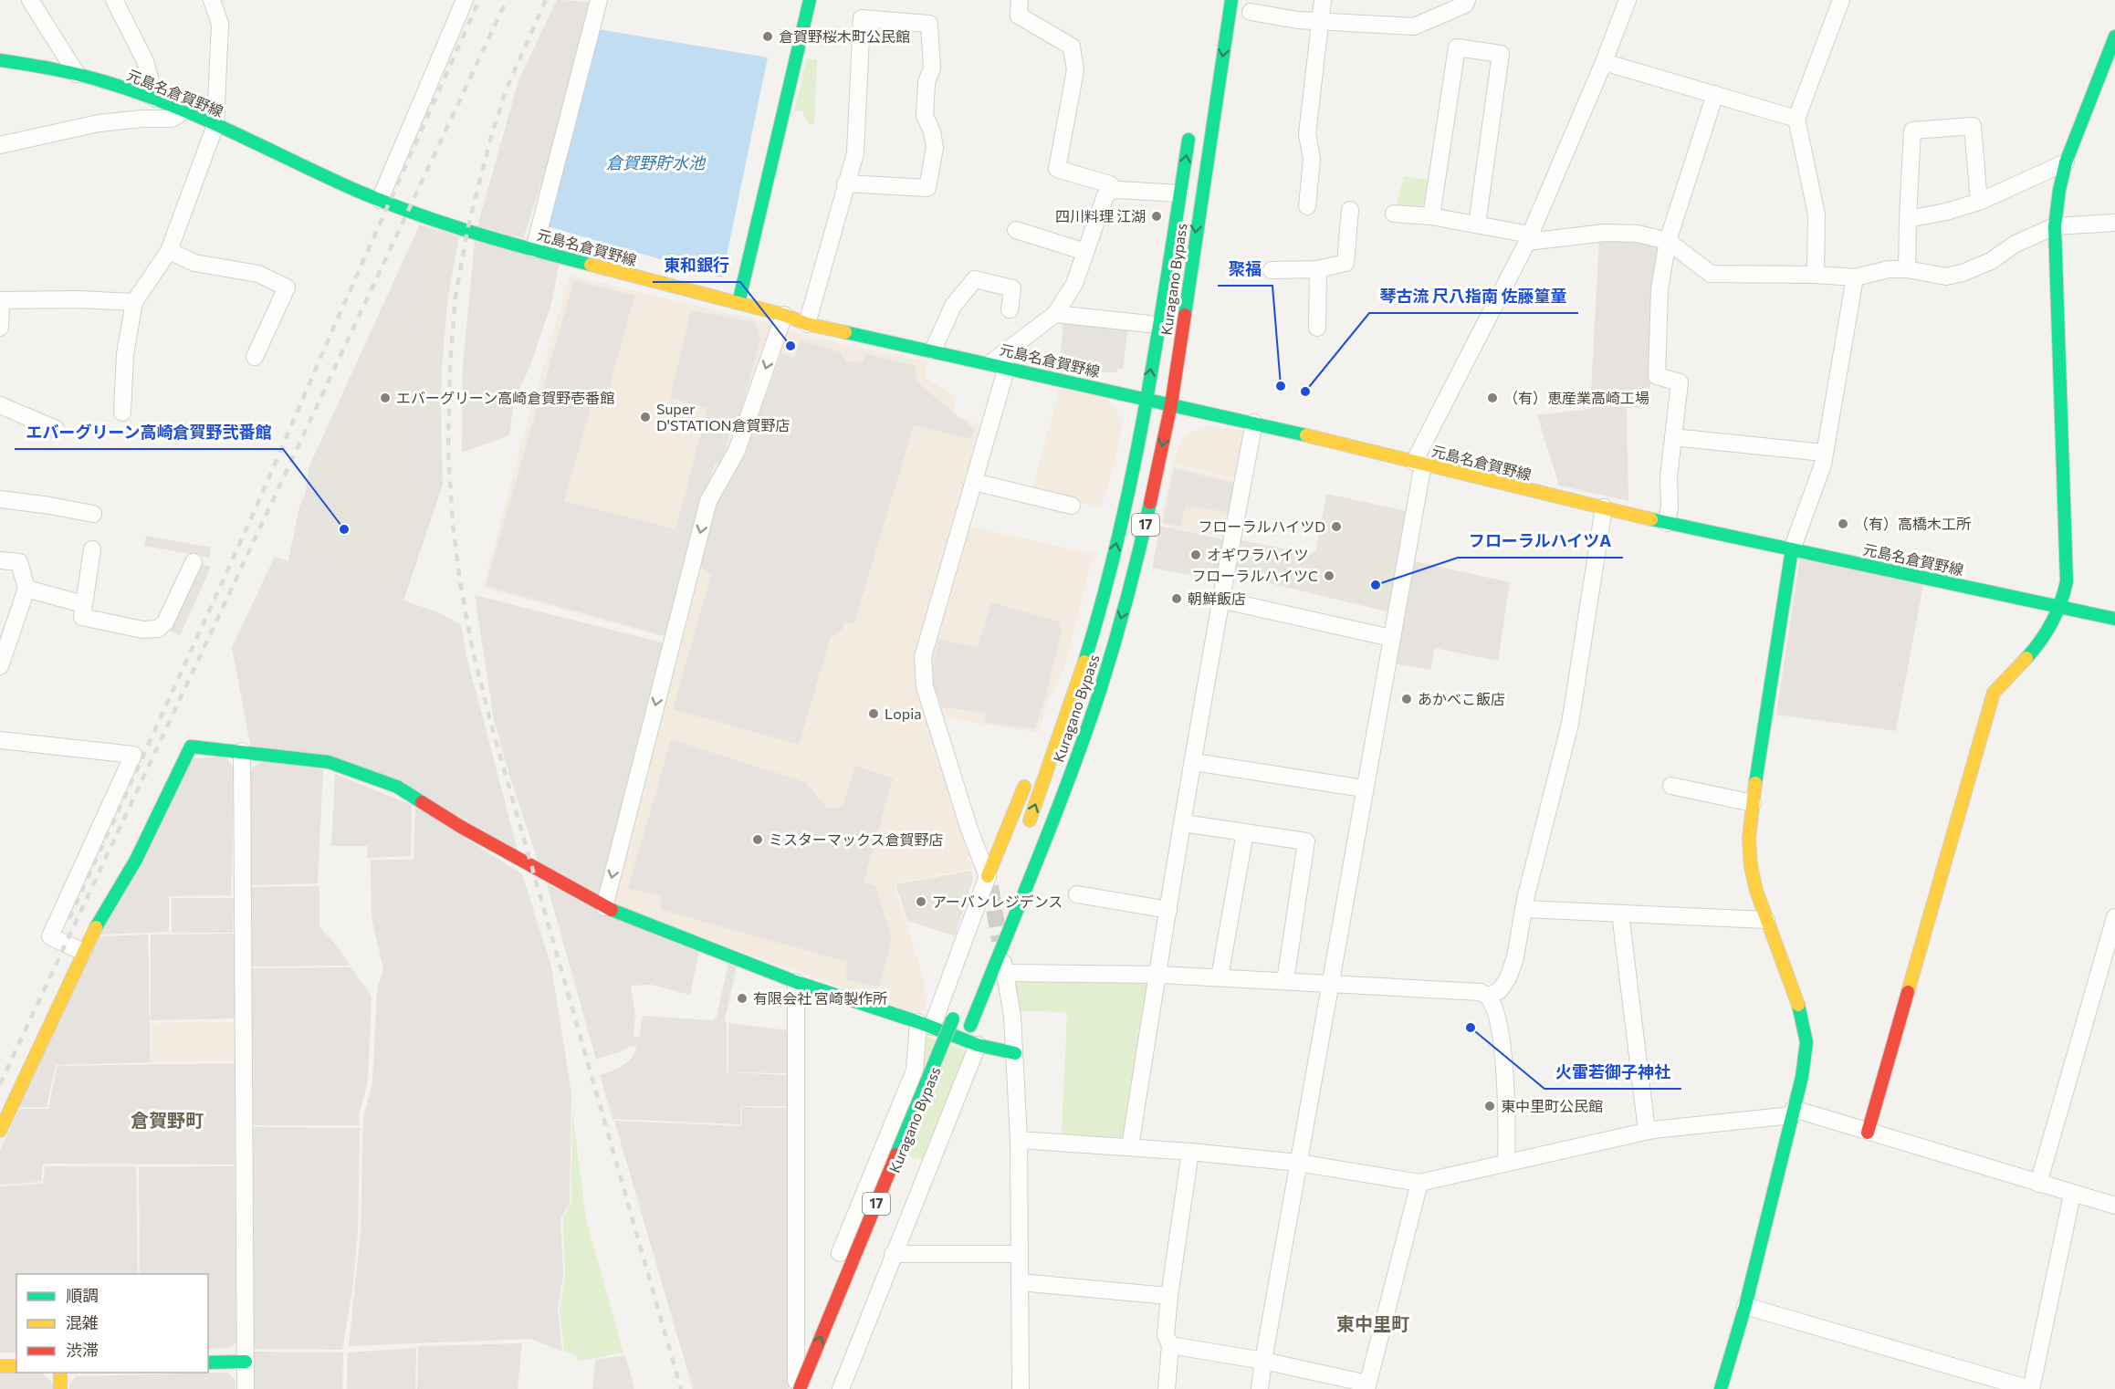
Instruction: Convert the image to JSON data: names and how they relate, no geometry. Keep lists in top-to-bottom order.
{
  "streets": {
    "main road": ["元島名倉賀野線", "Kuragano Bypass", "17"]
  },
  "crossings": [
    ["元島名倉賀野線", "Kuragano Bypass"]
  ],
  "districts": ["倉賀野町", "東中里町"],
  "water": ["倉賀野貯水池"],
  "places": [
    "倉賀野桜木町公民館",
    "四川料理 江湖",
    "東和銀行",
    "聚福",
    "琴古流 尺八指南 佐藤篁童",
    "エバーグリーン高崎倉賀野壱番館",
    "（有）恵産業高崎工場",
    "Super D'STATION倉賀野店",
    "（有）高橋木工所",
    "フローラルハイツD",
    "エバーグリーン高崎倉賀野弐番館",
    "オギワラハイツ",
    "フローラルハイツC",
    "フローラルハイツA",
    "朝鮮飯店",
    "あかべこ飯店",
    "Lopia",
    "ミスターマックス倉賀野店",
    "アーバンレジデンス",
    "有限会社 宮崎製作所",
    "火雷若御子神社",
    "東中里町公民館"
  ],
  "legend": ["順調", "混雑", "渋滞"]
}
